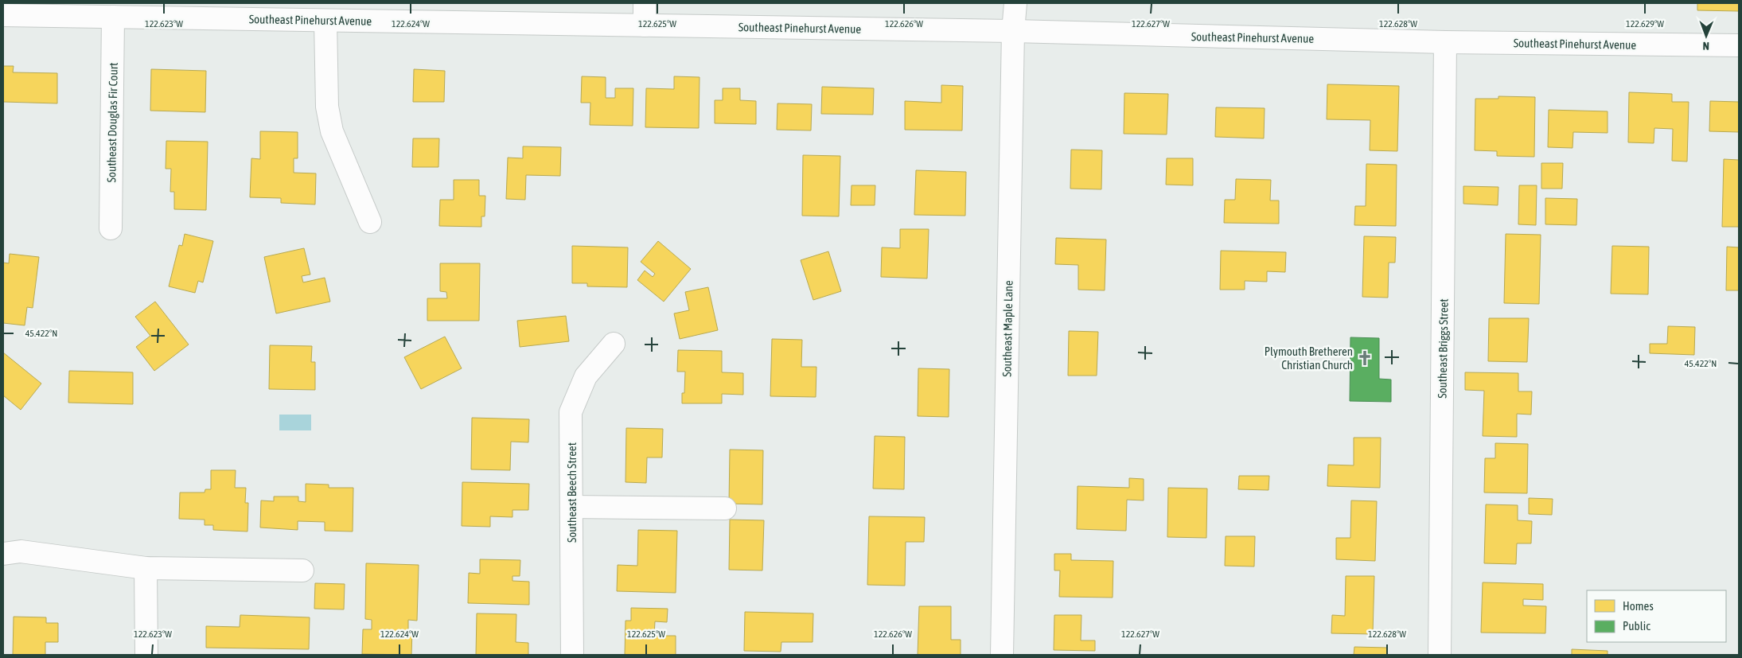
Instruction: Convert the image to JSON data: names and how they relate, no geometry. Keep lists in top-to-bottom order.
{
  "streets": {
    "street": [
      "Southeast Pinehurst Avenue",
      "Southeast Douglas Fir Court",
      "Southeast Maple Lane",
      "Southeast Briggs Street",
      "Southeast Beech Street"
    ]
  },
  "crossings": [
    ["Southeast Pinehurst Avenue", "Southeast Douglas Fir Court"],
    ["Southeast Pinehurst Avenue", "Southeast Maple Lane"],
    ["Southeast Pinehurst Avenue", "Southeast Briggs Street"]
  ],
  "places": {
    "church": ["Plymouth Bretheren Christian Church"]
  },
  "legend": ["Homes", "Public"],
  "north": "bottom",
  "coordinates": [
    "122.623°W",
    "122.624°W",
    "122.625°W",
    "122.626°W",
    "122.627°W",
    "122.628°W",
    "122.629°W",
    "45.422°N"
  ]
}
